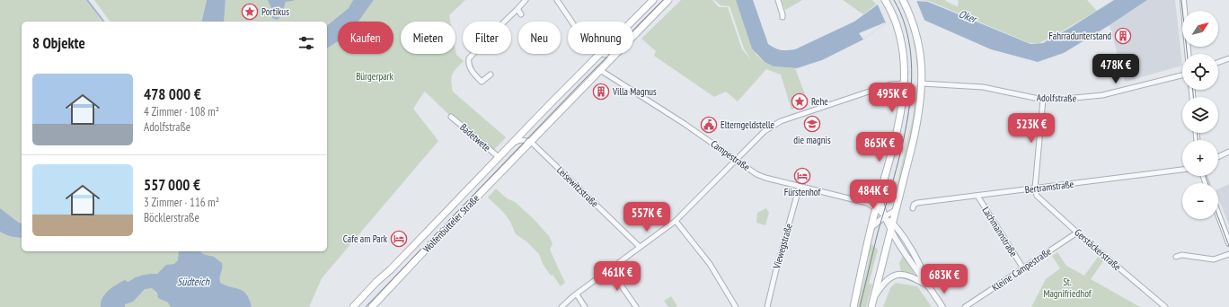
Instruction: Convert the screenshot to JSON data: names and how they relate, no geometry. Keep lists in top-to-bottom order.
{
  "streets": {
    "main road": ["Wolfenbütteler Straße"],
    "street": [
      "Adolfstraße",
      "Badetwete",
      "Campestraße",
      "Leisewitzstraße",
      "Bertramstraße",
      "Lachmannstraße",
      "Viewegstraße",
      "Gerstäckerstraße",
      "Kleine Campestraße"
    ]
  },
  "crossings": [
    ["Badetwete", "Wolfenbütteler Straße"],
    ["Campestraße", "Wolfenbütteler Straße"],
    ["Campestraße", "Viewegstraße"],
    ["Leisewitzstraße", "Wolfenbütteler Straße"],
    ["Bertramstraße", "Lachmannstraße"],
    ["Bertramstraße", "Gerstäckerstraße"],
    ["Lachmannstraße", "Kleine Campestraße"],
    ["Gerstäckerstraße", "Kleine Campestraße"]
  ],
  "water": ["Oker", "Südteich"],
  "parks": ["Bürgerpark", "St. Magnifriedhof"],
  "places": {
    "place": ["Portikus", "Rehe"],
    "building": ["Fahrradunterstand", "Villa Magnus"],
    "school or university": ["die magnis"],
    "public building": ["Elterngeldstelle"],
    "hotel": ["Fürstenhof", "Cafe am Park"]
  },
  "north": "top right",
  "page": {
    "map_buttons": ["+", "−"],
    "chip": [
      "Kaufen",
      "Mieten",
      "Filter",
      "Neu",
      "Wohnung"
    ],
    "heading": "8 Objekte",
    "price": [
      "478K €",
      "495K €",
      "523K €",
      "865K €",
      "484K €",
      "557K €",
      "461K €",
      "683K €"
    ],
    "list": [
      {
        "name": "478 000 €",
        "note": "4 Zimmer · 108 m² · Adolfstraße"
      },
      {
        "name": "557 000 €",
        "note": "3 Zimmer · 116 m² · Böcklerstraße"
      }
    ]
  }
}
